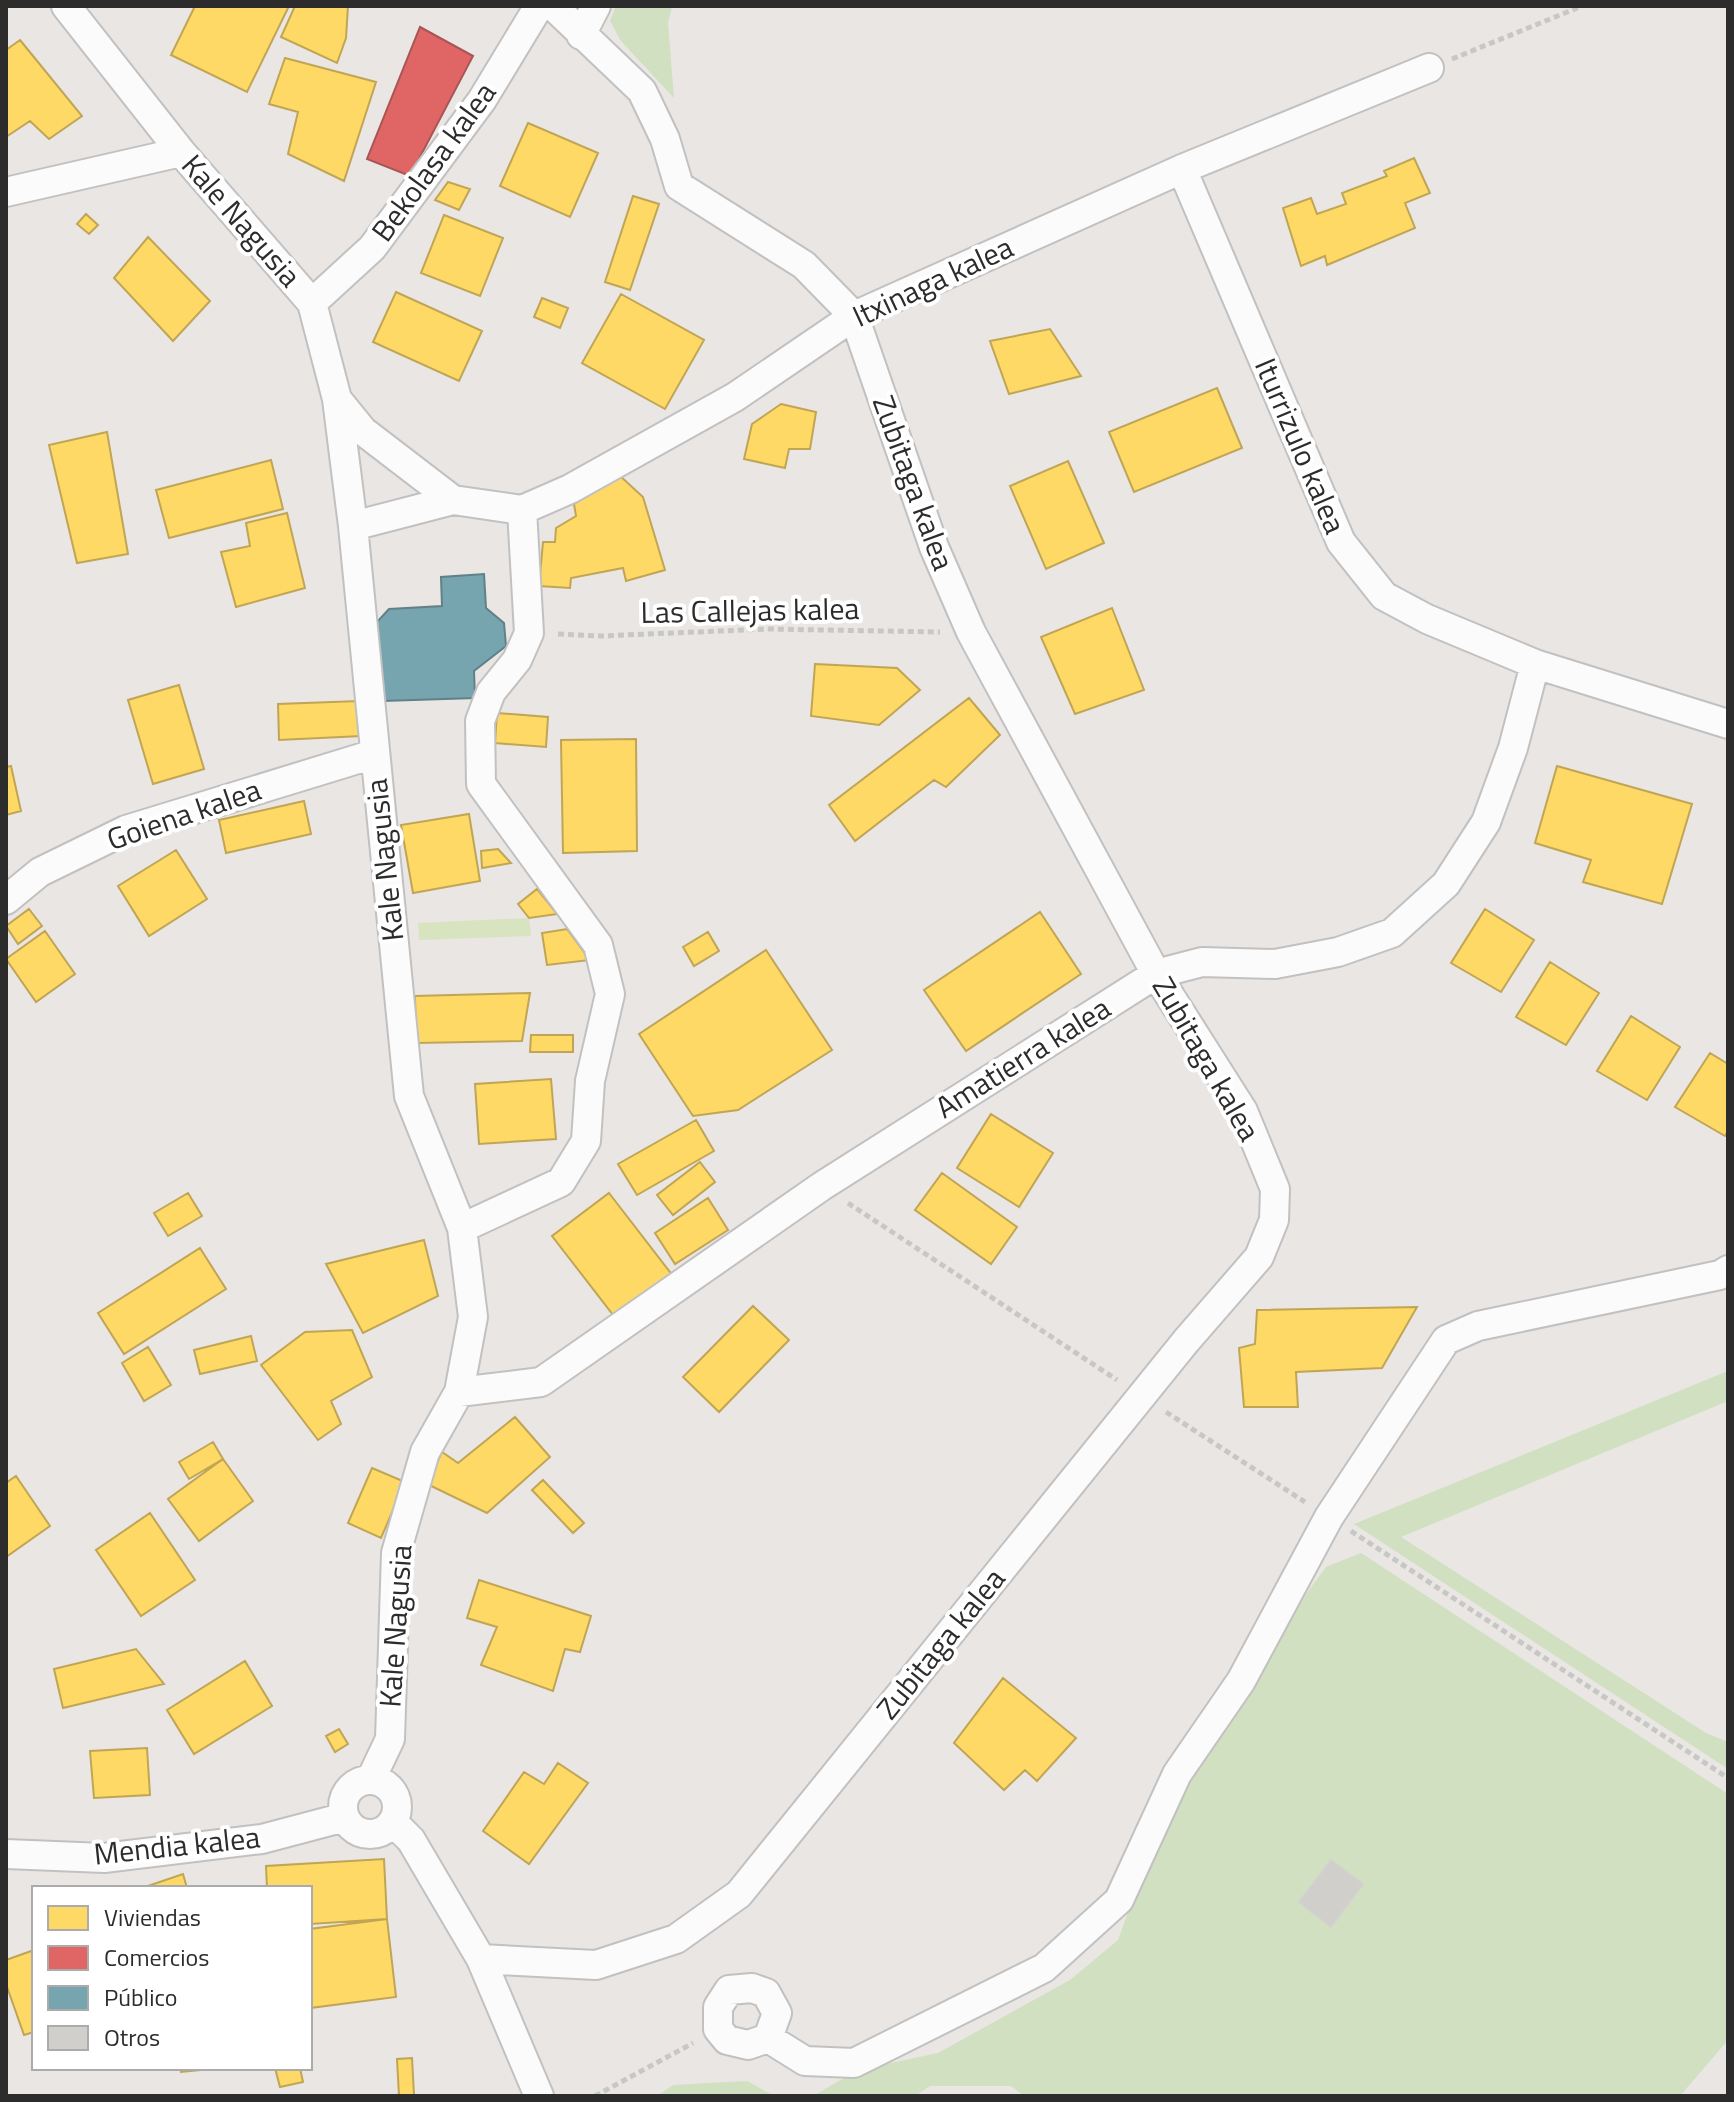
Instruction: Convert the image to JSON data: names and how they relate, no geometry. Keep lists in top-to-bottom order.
{
  "streets": {
    "street": [
      "Bekolasa kalea",
      "Kale Nagusia",
      "Itxinaga kalea",
      "Iturrizulo kalea",
      "Zubitaga kalea",
      "Goiena kalea",
      "Amatierra kalea",
      "Mendia kalea"
    ],
    "path": ["Las Callejas kalea"]
  },
  "crossings": [
    ["Bekolasa kalea", "Kale Nagusia"],
    ["Kale Nagusia", "Goiena kalea"],
    ["Kale Nagusia", "Amatierra kalea"],
    ["Kale Nagusia", "Mendia kalea"],
    ["Itxinaga kalea", "Iturrizulo kalea"],
    ["Itxinaga kalea", "Zubitaga kalea"],
    ["Iturrizulo kalea", "Amatierra kalea"],
    ["Zubitaga kalea", "Las Callejas kalea"],
    ["Zubitaga kalea", "Amatierra kalea"]
  ],
  "legend": [
    "Viviendas",
    "Comercios",
    "Público",
    "Otros"
  ]
}
